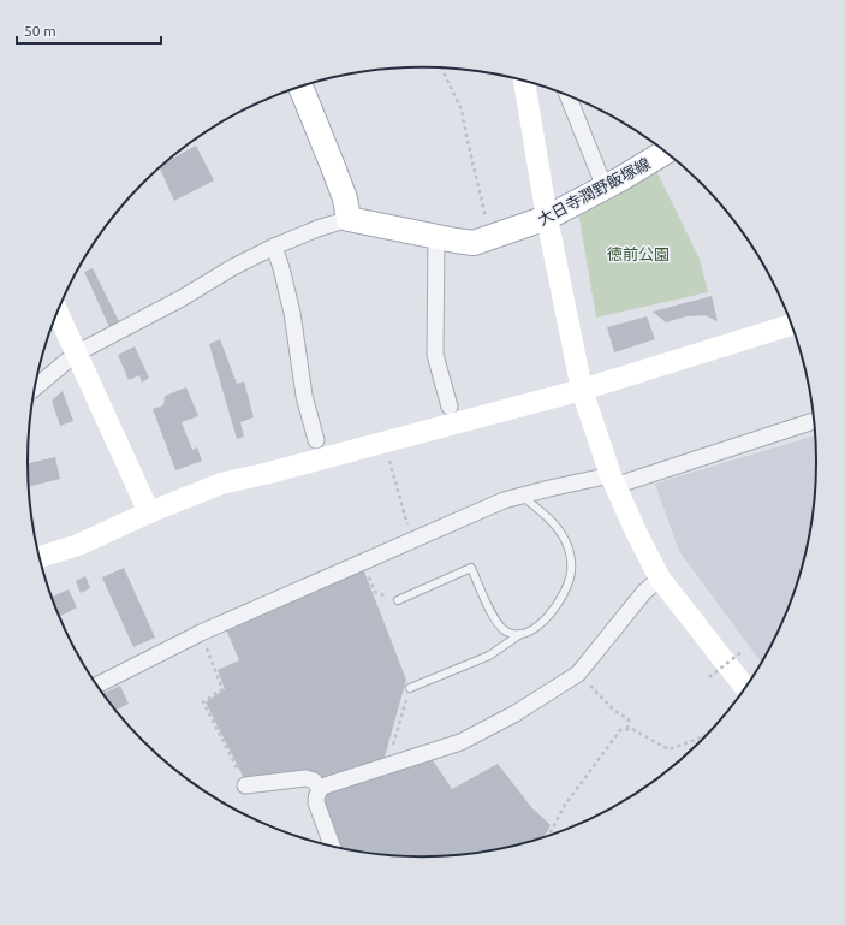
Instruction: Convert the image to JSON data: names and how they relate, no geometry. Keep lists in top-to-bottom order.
{
  "streets": {
    "main road": ["大日寺潤野飯塚線"]
  },
  "parks": ["徳前公園"],
  "scale_bar": "50 m"
}
